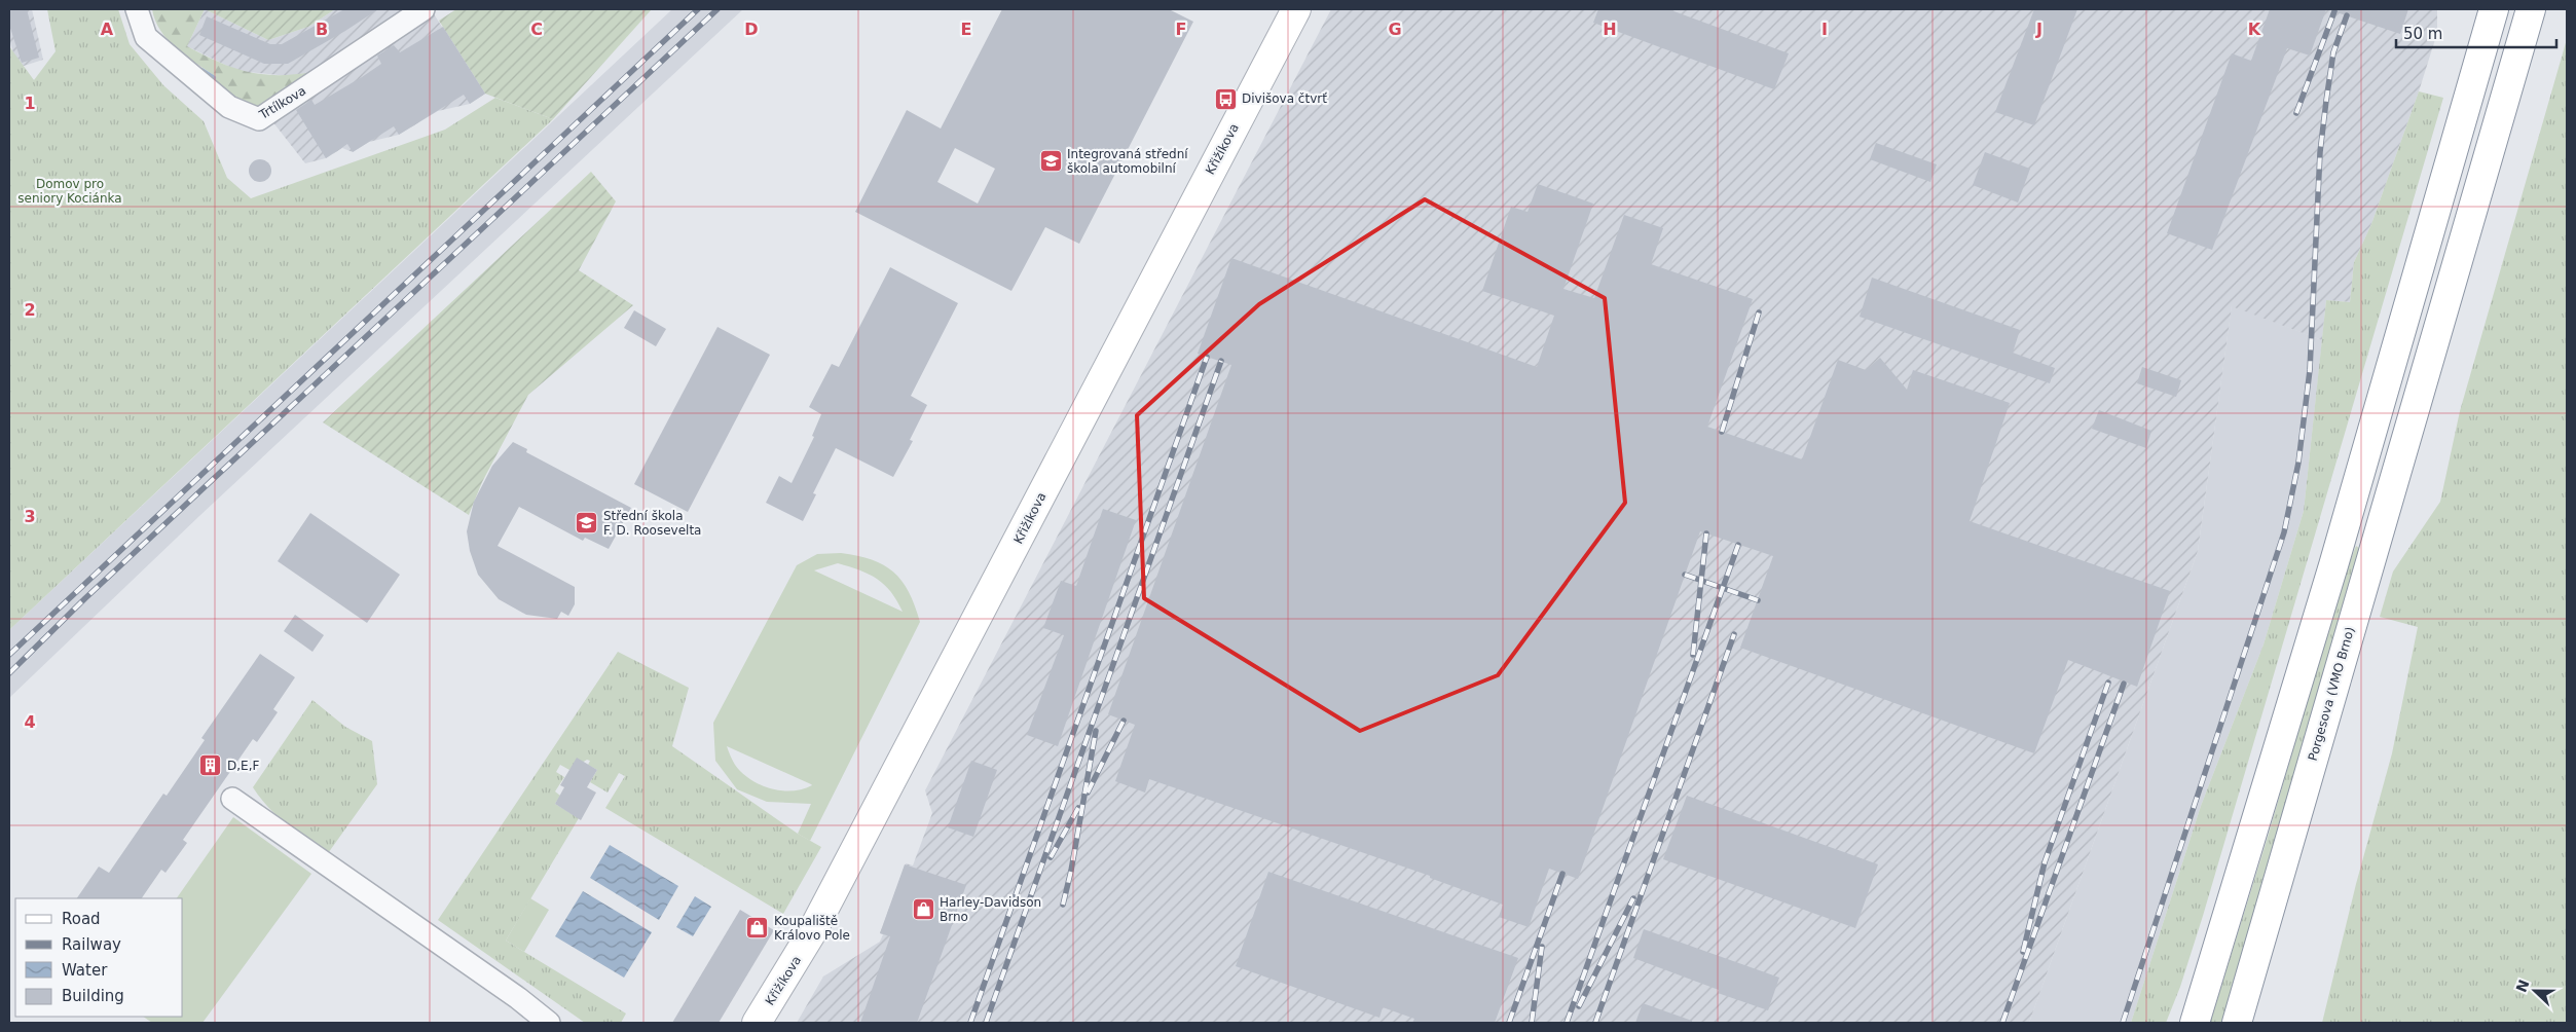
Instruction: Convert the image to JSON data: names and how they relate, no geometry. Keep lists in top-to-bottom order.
{
  "streets": {
    "main road": ["Křižíkova", "Porgesova (VMO Brno)"],
    "street": ["Trtílkova"]
  },
  "parks": ["Domov pro seniory Kociánka"],
  "places": {
    "bus stop": ["Divišova čtvrť"],
    "school or university": ["Integrovaná střední škola automobilní", "Střední škola F. D. Roosevelta"],
    "building": ["D,E,F"],
    "shop": ["Harley-Davidson Brno", "Koupaliště Královo Pole"]
  },
  "legend": [
    "Road",
    "Railway",
    "Water",
    "Building"
  ],
  "scale_bar": "50 m",
  "north": "left",
  "grid": {
    "columns": [
      "A",
      "B",
      "C",
      "D",
      "E",
      "F",
      "G",
      "H",
      "I",
      "J",
      "K"
    ],
    "rows": [
      "1",
      "2",
      "3",
      "4"
    ]
  }
}
